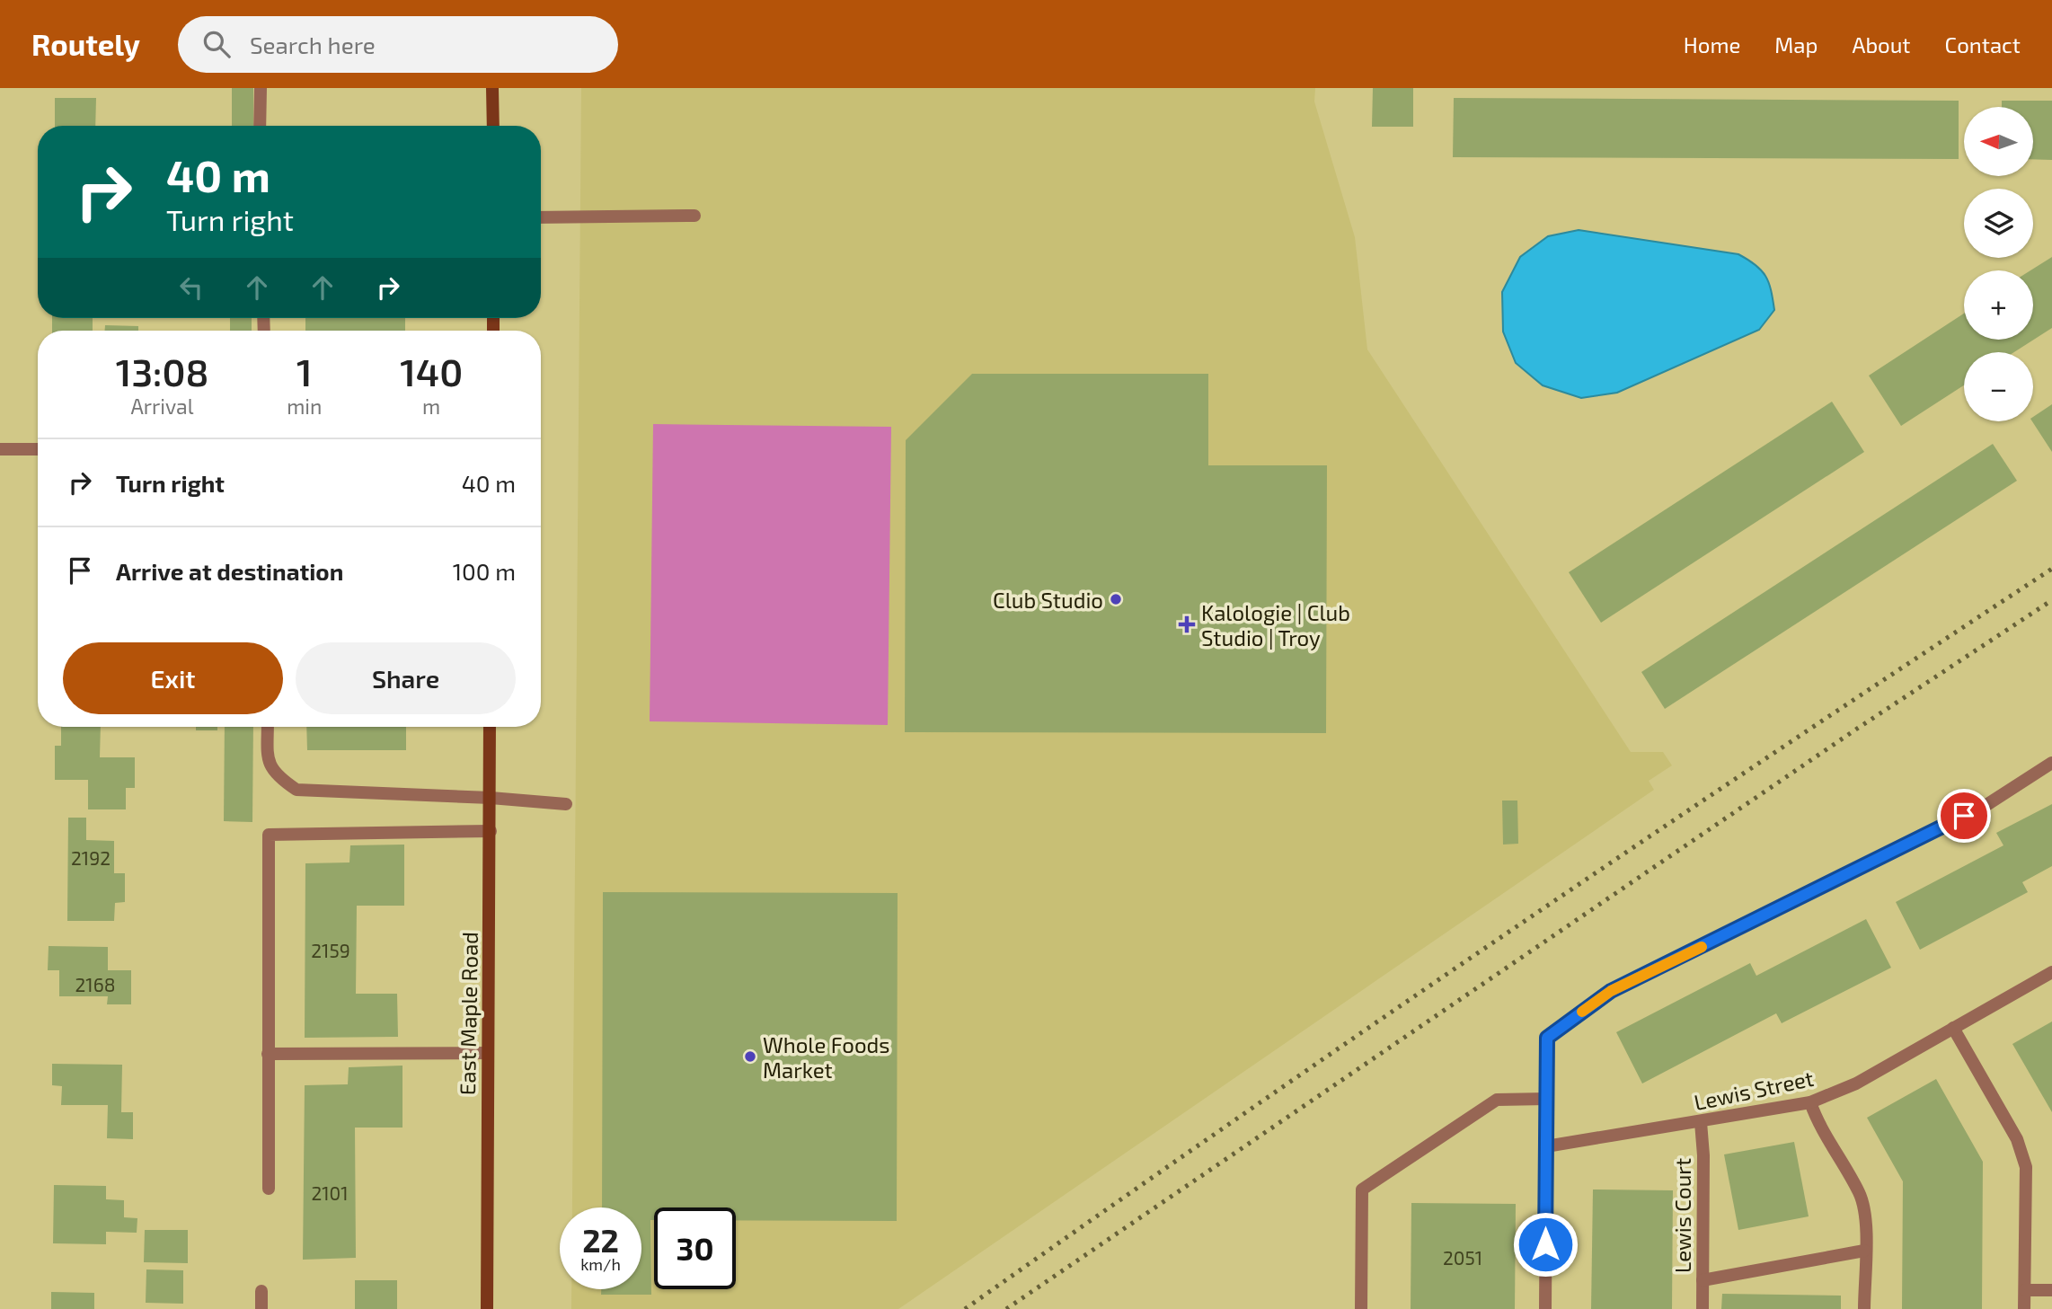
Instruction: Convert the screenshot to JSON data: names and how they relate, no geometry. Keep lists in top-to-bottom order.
{
  "streets": {
    "main road": ["East Maple Road"],
    "street": ["Lewis Street", "Lewis Court"]
  },
  "crossings": [
    ["Lewis Street", "Lewis Court"]
  ],
  "places": {
    "other": ["Club Studio", "Whole Foods Market"],
    "health": ["Kalologie | Club Studio | Troy"]
  },
  "house_numbers": [
    "2192",
    "2159",
    "2168",
    "2101",
    "2051"
  ],
  "north": "left",
  "page": {
    "header": "Routely",
    "search": "Search here",
    "nav": [
      "Home",
      "Map",
      "About",
      "Contact"
    ],
    "map_buttons": ["+", "−"],
    "turn": ["40 m", "Turn right"],
    "eta": [
      "13:08",
      "Arrival",
      "1",
      "min",
      "140",
      "m"
    ],
    "list": [
      {
        "name": "Turn right",
        "value": "40 m"
      },
      {
        "name": "Arrive at destination",
        "value": "100 m"
      }
    ],
    "buttons": ["Exit", "Share"],
    "speed": "22 km/h",
    "limit": "30"
  }
}
